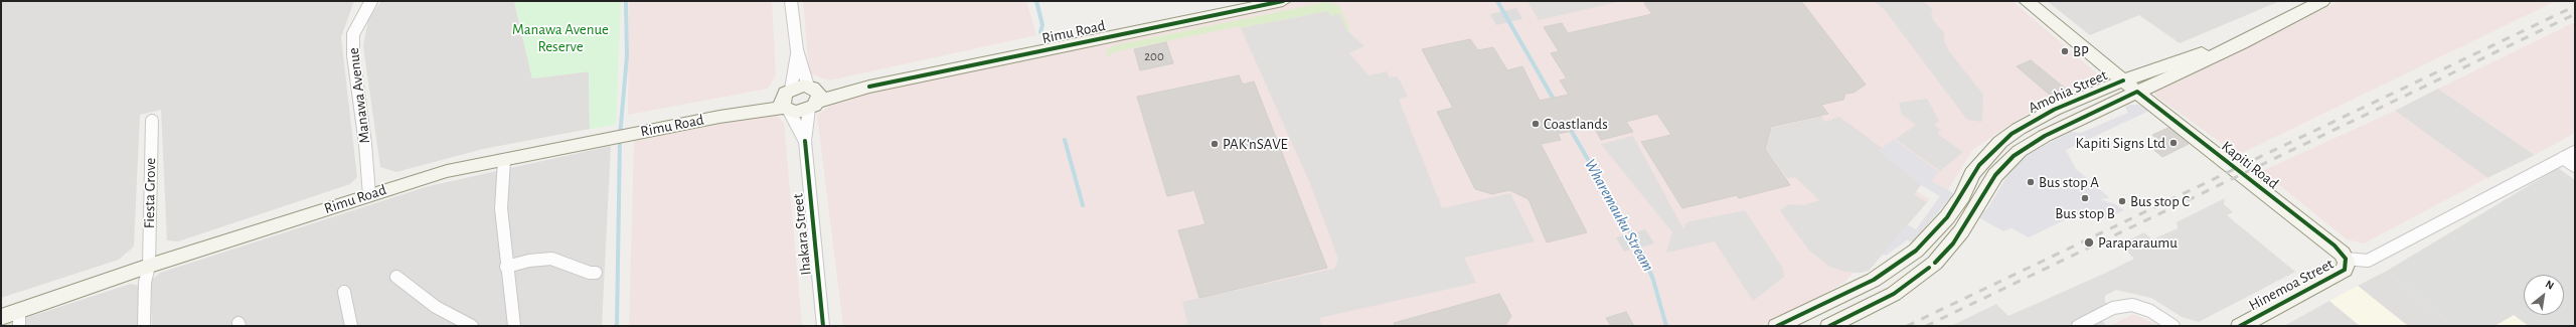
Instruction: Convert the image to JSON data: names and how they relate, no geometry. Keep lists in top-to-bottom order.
{
  "streets": {
    "main road": [
      "Rimu Road",
      "Amohia Street",
      "Kapiti Road",
      "Hinemoa Street"
    ],
    "street": ["Manawa Avenue", "Fiesta Grove", "Ihakara Street"]
  },
  "crossings": [
    ["Rimu Road", "Manawa Avenue"],
    ["Rimu Road", "Fiesta Grove"],
    ["Rimu Road", "Ihakara Street"],
    ["Amohia Street", "Kapiti Road"],
    ["Kapiti Road", "Hinemoa Street"]
  ],
  "water": ["Wharemauku Stream"],
  "parks": ["Manawa Avenue Reserve"],
  "places": [
    "BP",
    "Coastlands",
    "Kapiti Signs Ltd",
    "PAK'nSAVE",
    "Bus stop A",
    "Bus stop B",
    "Bus stop C",
    "Paraparaumu"
  ],
  "house_numbers": ["200"],
  "north": "top right"
}
